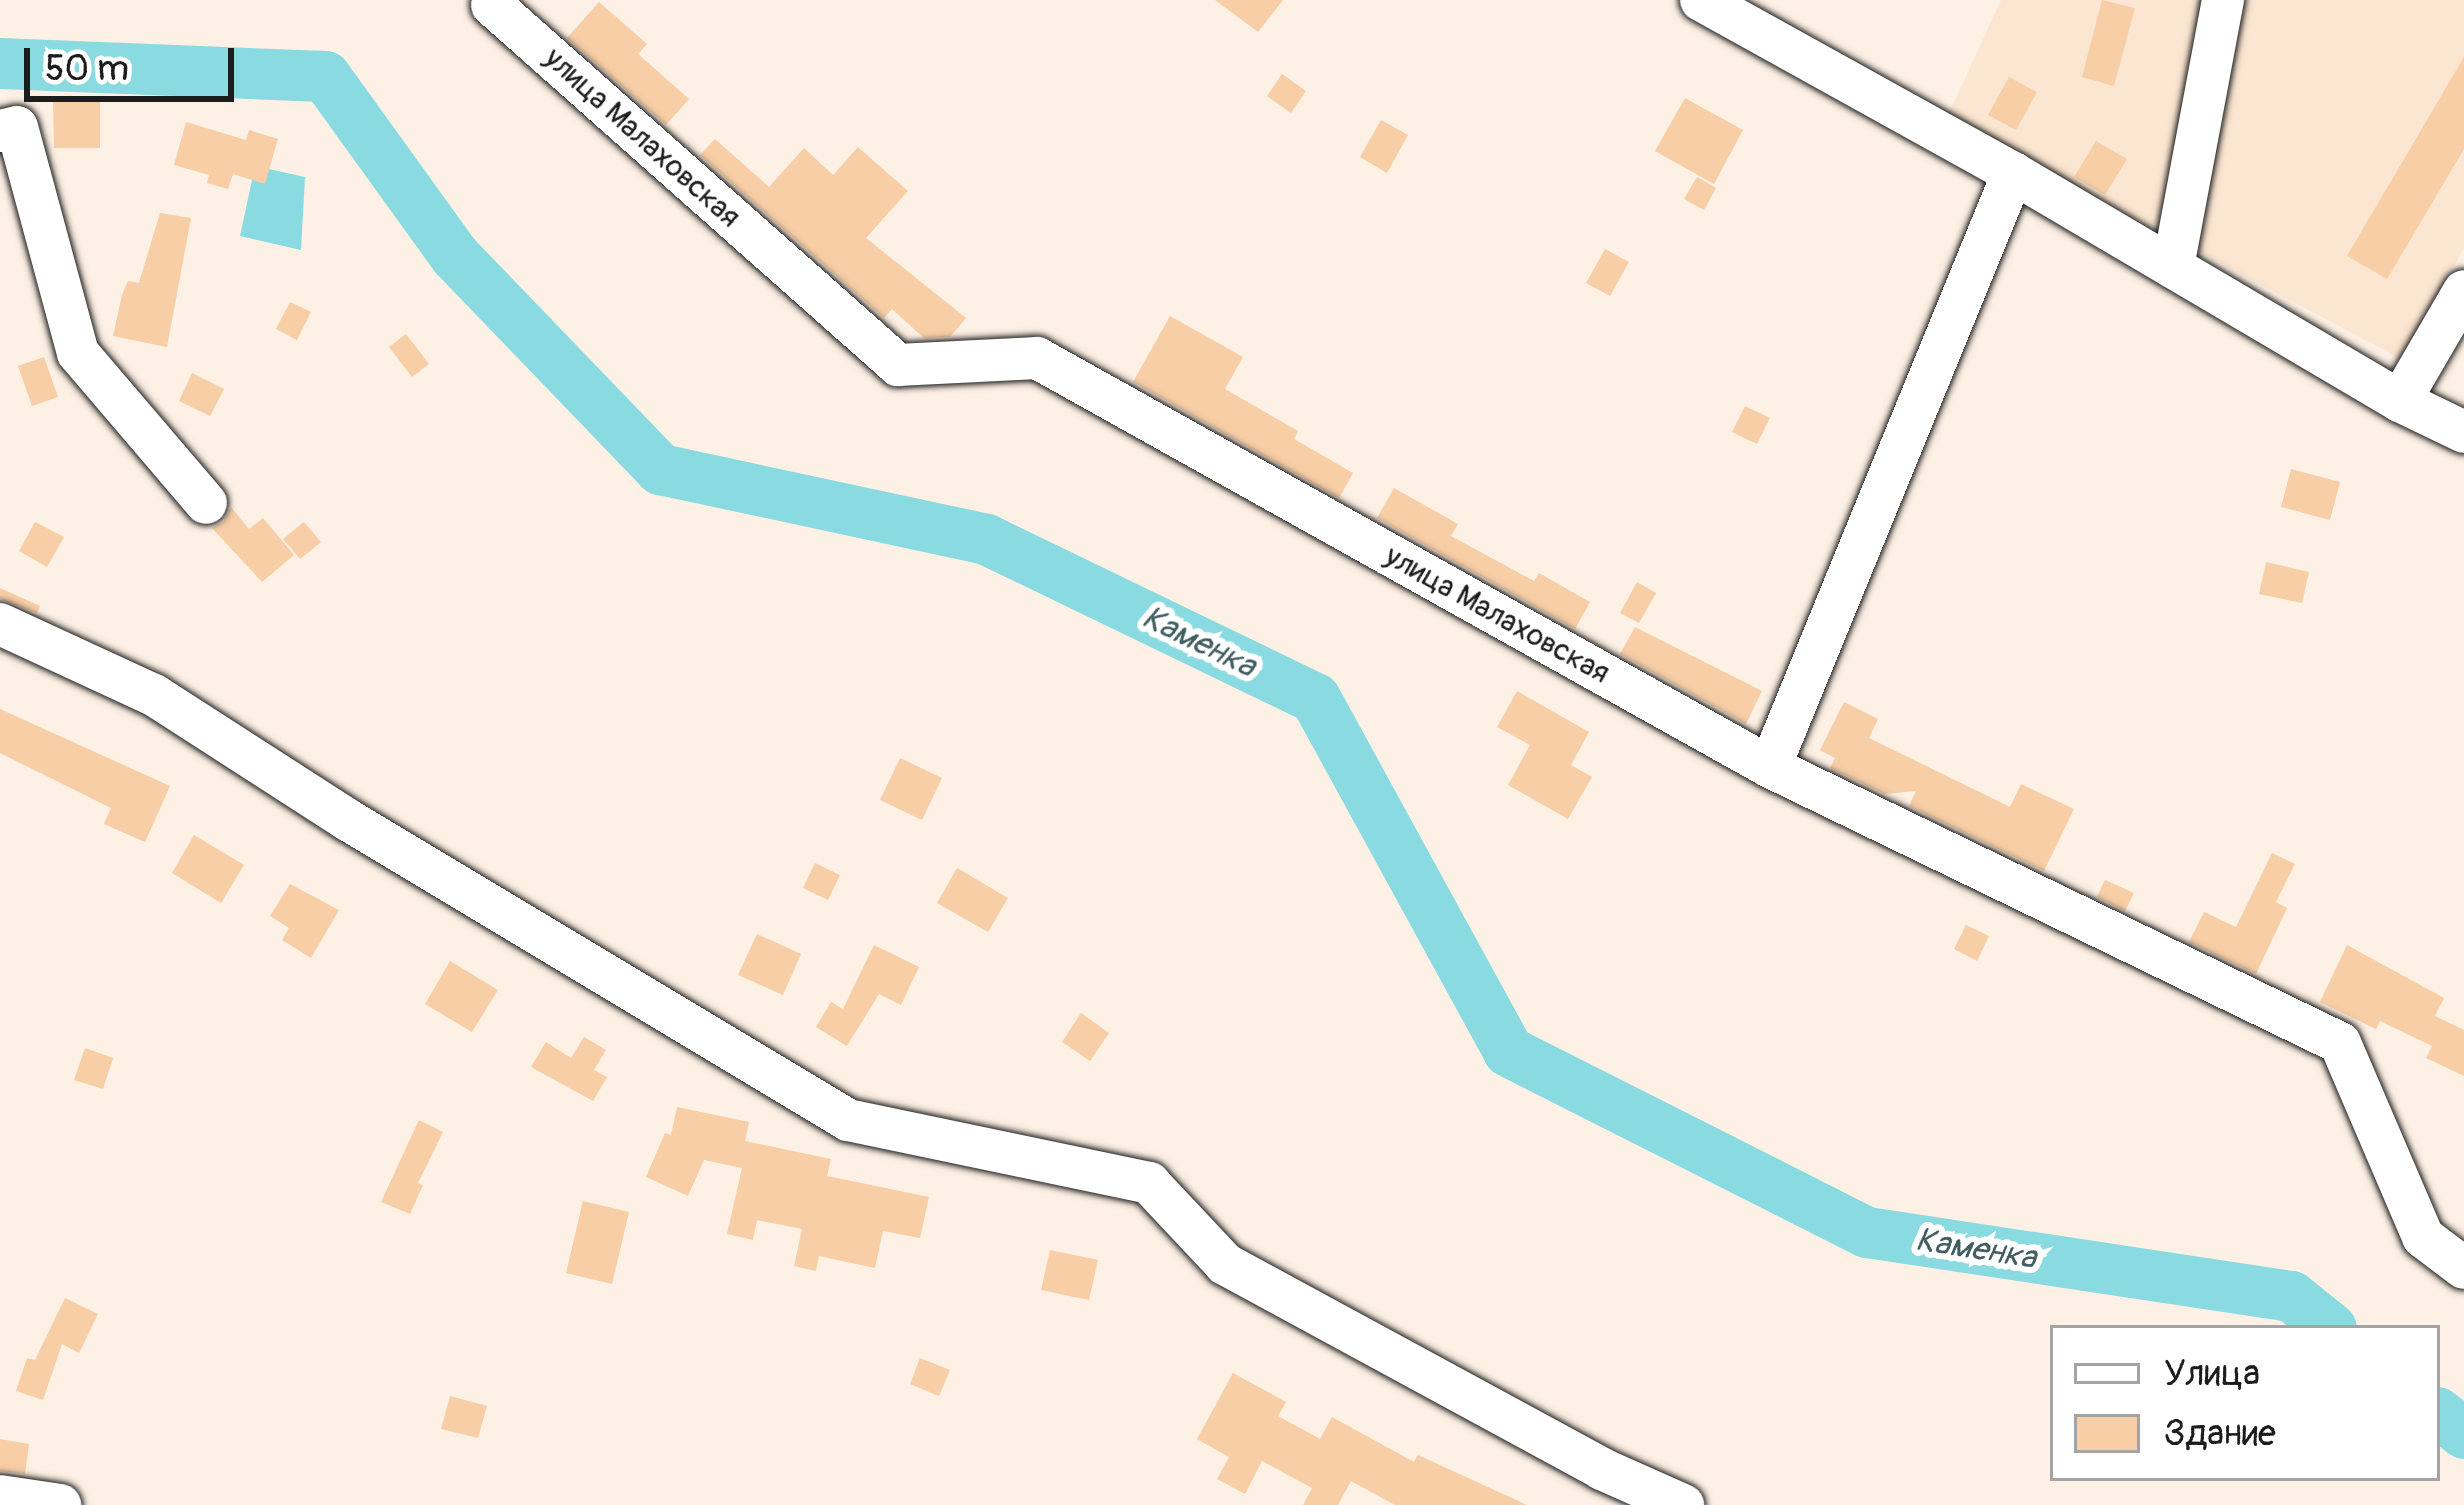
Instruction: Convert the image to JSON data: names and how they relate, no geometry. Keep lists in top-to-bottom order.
{
  "streets": {
    "street": ["улица Малаховская"]
  },
  "water": ["Каменка"],
  "legend": ["Улица", "Здание"],
  "scale_bar": "50 m"
}
